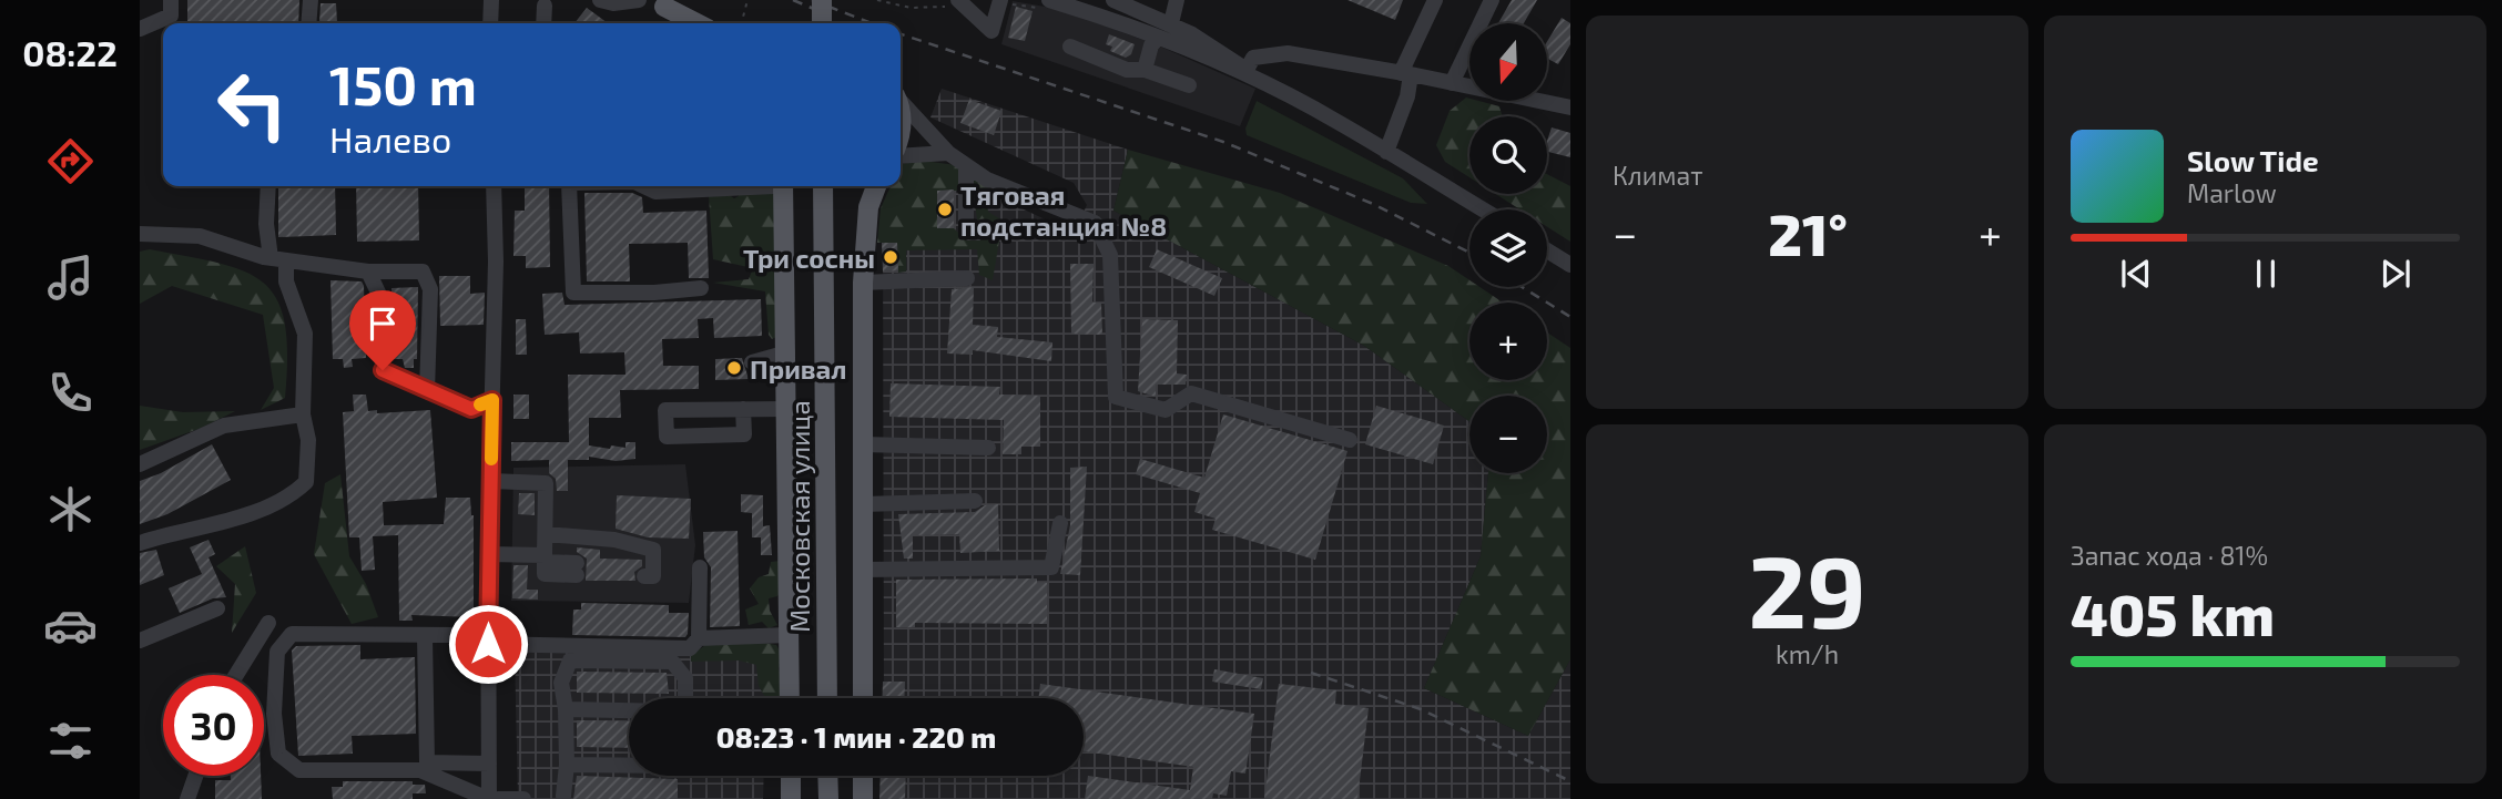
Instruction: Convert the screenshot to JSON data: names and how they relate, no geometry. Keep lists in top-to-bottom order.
{
  "streets": {
    "main road": ["Московская улица"]
  },
  "places": ["Тяговая подстанция №8", "Три сосны", "Привал"],
  "north": "bottom",
  "page": {
    "tabs": "08:22",
    "tile": [
      "Климат",
      ["29", "km/h"],
      ["Запас хода · 81%", "405 km"]
    ],
    "map_buttons": ["+", "−"],
    "turn": ["150 m", "Налево"],
    "song": ["Slow Tide", "Marlow"],
    "heat": ["−", "21°", "+"],
    "limit": "30",
    "trip": "08:23 · 1 мин · 220 m"
  }
}
